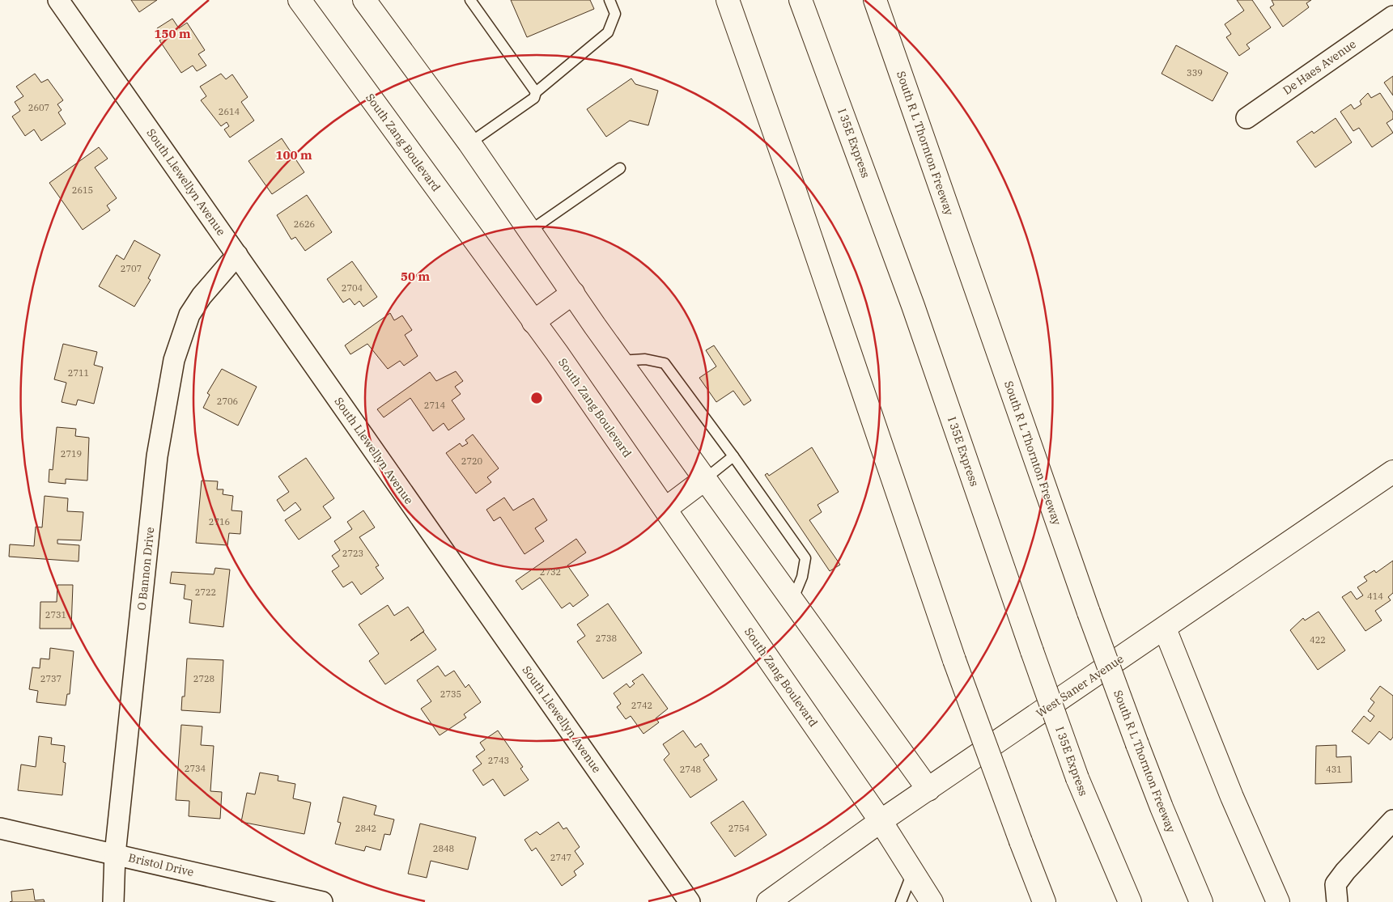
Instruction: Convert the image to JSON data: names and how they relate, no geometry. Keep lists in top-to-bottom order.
{
  "streets": {
    "main road": [
      "South Zang Boulevard",
      "I 35E Express",
      "South R L Thornton Freeway",
      "West Saner Avenue"
    ],
    "street": [
      "De Haes Avenue",
      "South Llewellyn Avenue",
      "O Bannon Drive",
      "Bristol Drive"
    ]
  },
  "crossings": [
    ["South Zang Boulevard", "West Saner Avenue"],
    ["South Llewellyn Avenue", "O Bannon Drive"],
    ["O Bannon Drive", "Bristol Drive"]
  ],
  "house_numbers": [
    "339",
    "2607",
    "2614",
    "2615",
    "2626",
    "2707",
    "2704",
    "2711",
    "2706",
    "2714",
    "2719",
    "2720",
    "2716",
    "2723",
    "2732",
    "2722",
    "414",
    "2731",
    "2738",
    "422",
    "2737",
    "2728",
    "2735",
    "2742",
    "2743",
    "2734",
    "2748",
    "431",
    "2842",
    "2754",
    "2848",
    "2747"
  ],
  "rings": ["150 m", "100 m", "50 m"]
}
